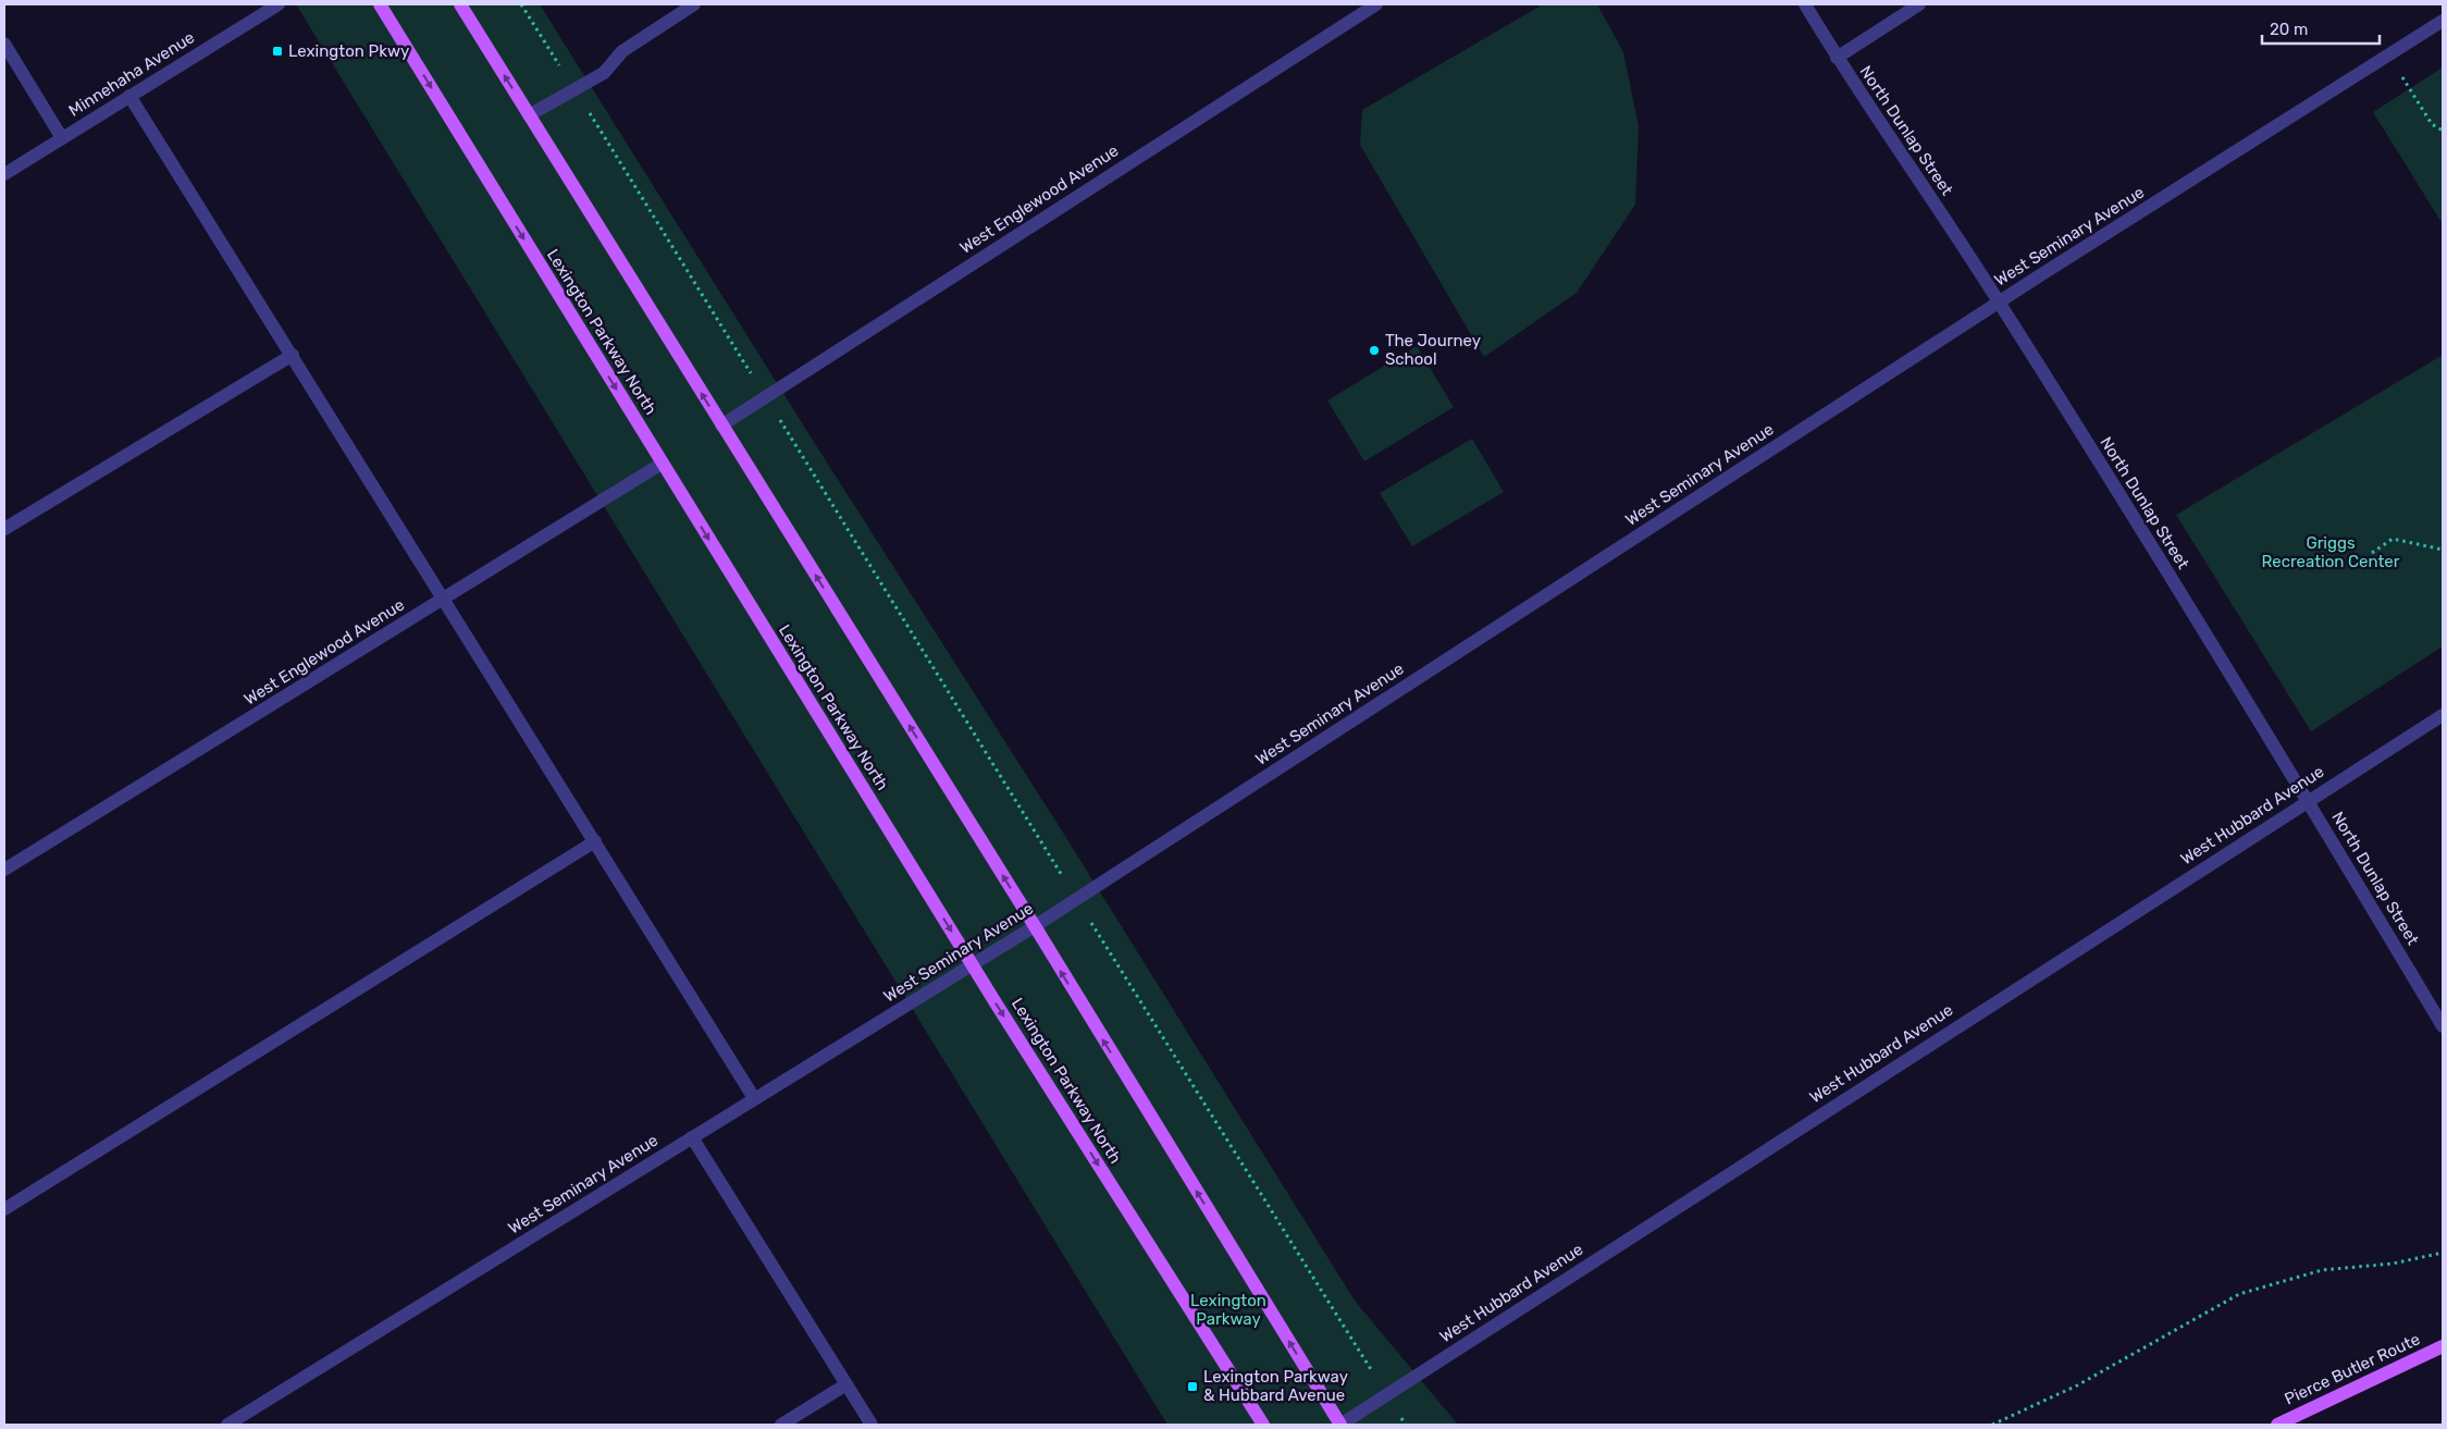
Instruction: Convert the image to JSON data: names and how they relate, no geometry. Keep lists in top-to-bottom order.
{
  "streets": {
    "main road": ["Lexington Parkway North", "Pierce Butler Route"],
    "street": [
      "Minnehaha Avenue",
      "North Dunlap Street",
      "West Englewood Avenue",
      "West Seminary Avenue",
      "West Hubbard Avenue"
    ]
  },
  "crossings": [
    ["North Dunlap Street", "West Seminary Avenue"],
    ["North Dunlap Street", "West Hubbard Avenue"],
    ["West Englewood Avenue", "Lexington Parkway North"],
    ["West Seminary Avenue", "Lexington Parkway North"]
  ],
  "parks": ["Griggs Recreation Center", "Lexington Parkway"],
  "places": {
    "transit": ["Lexington Pkwy", "Lexington Parkway & Hubbard Avenue"],
    "other": ["The Journey School"]
  },
  "scale_bar": "20 m"
}
